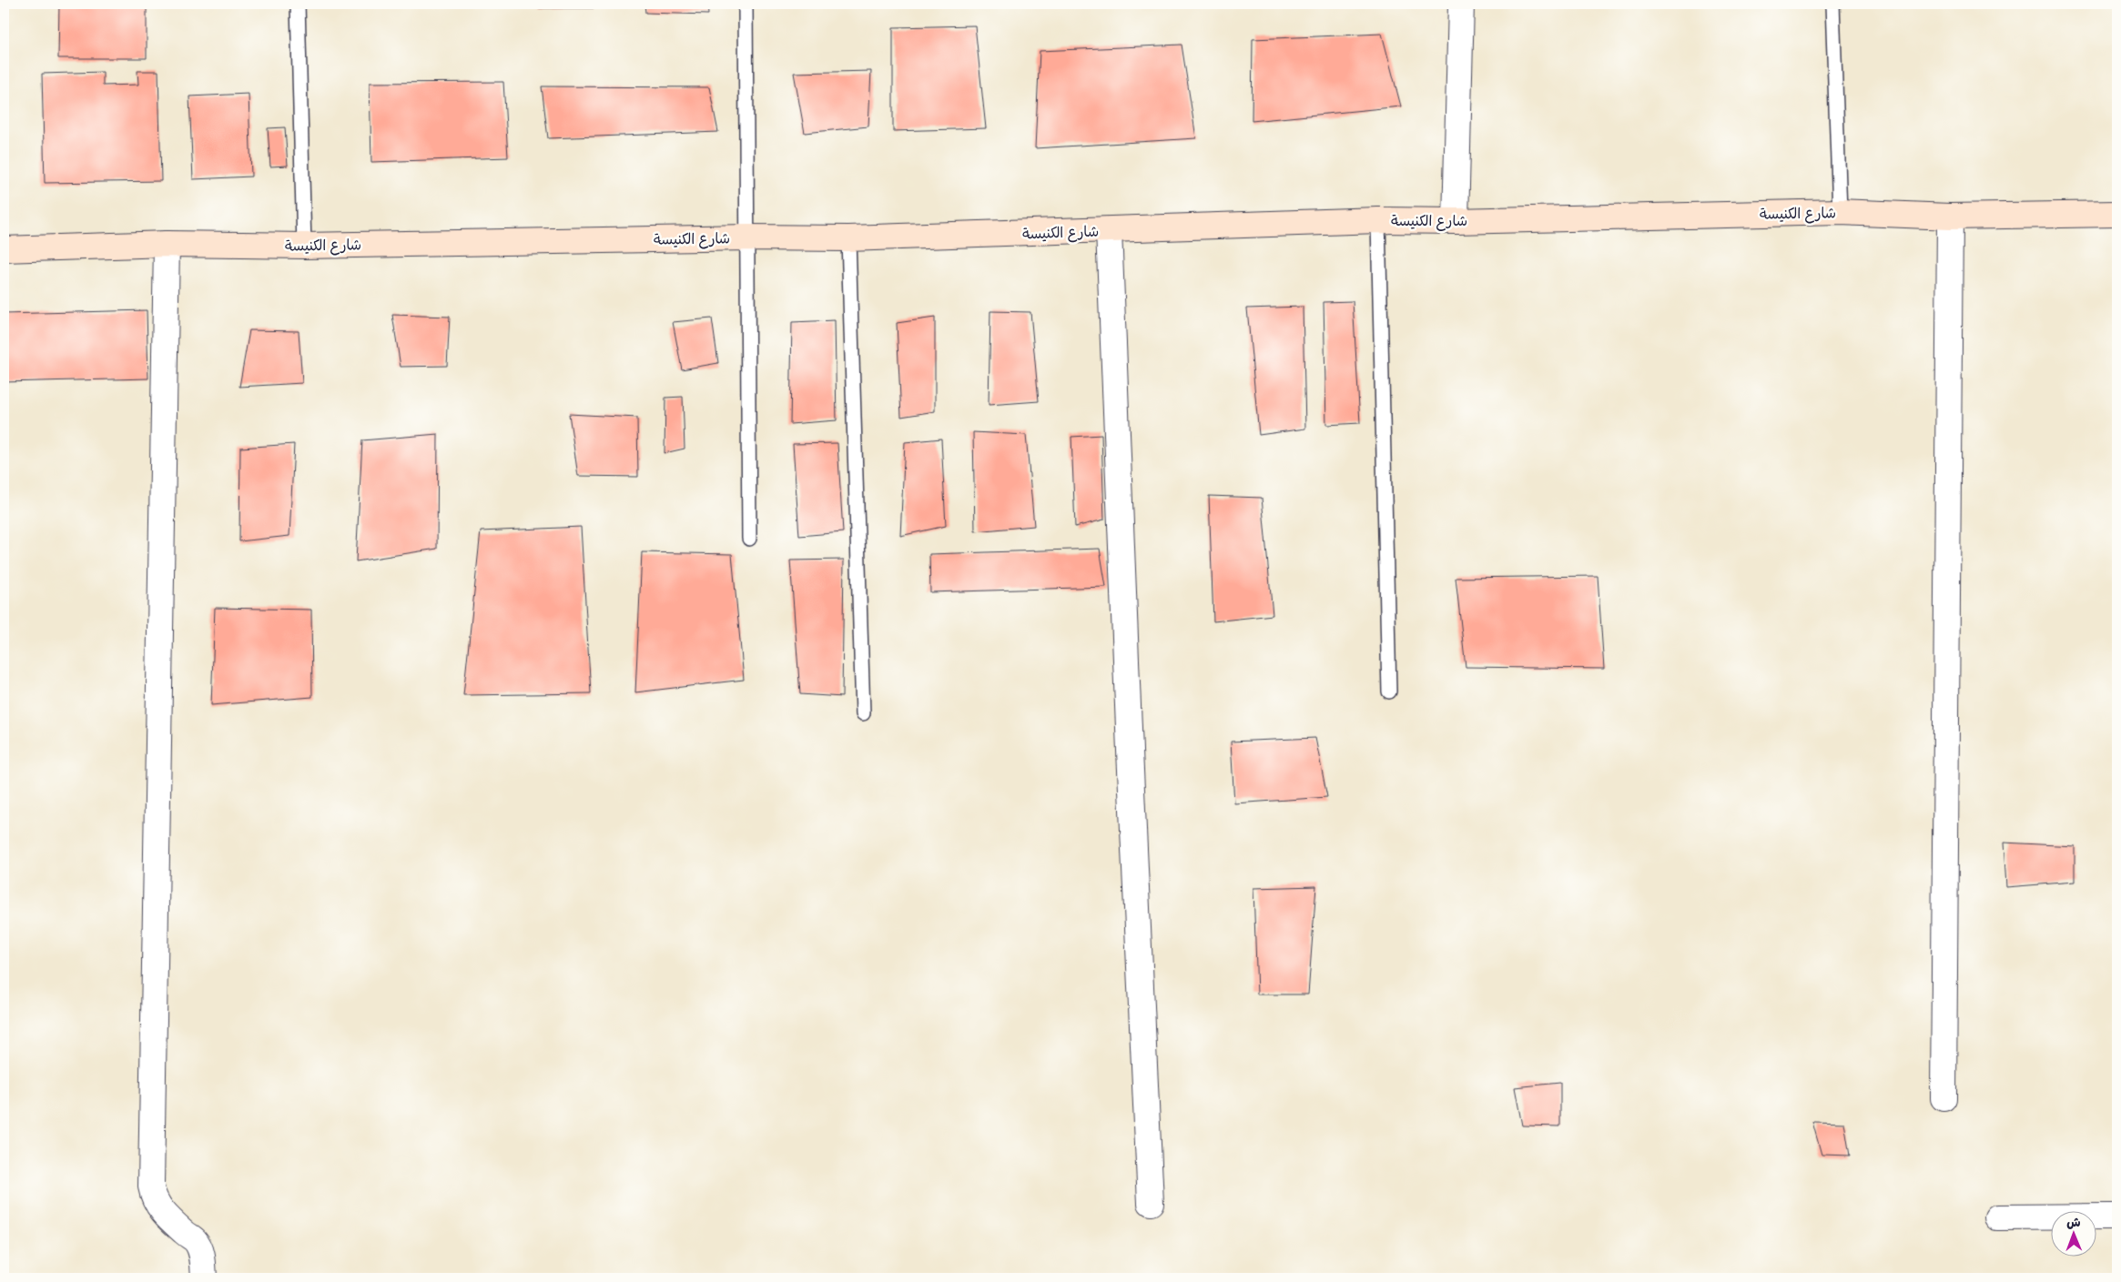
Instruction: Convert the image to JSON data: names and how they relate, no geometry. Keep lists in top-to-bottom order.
{
  "streets": {
    "main road": ["شارع الكنيسة"]
  },
  "north": "top"
}
